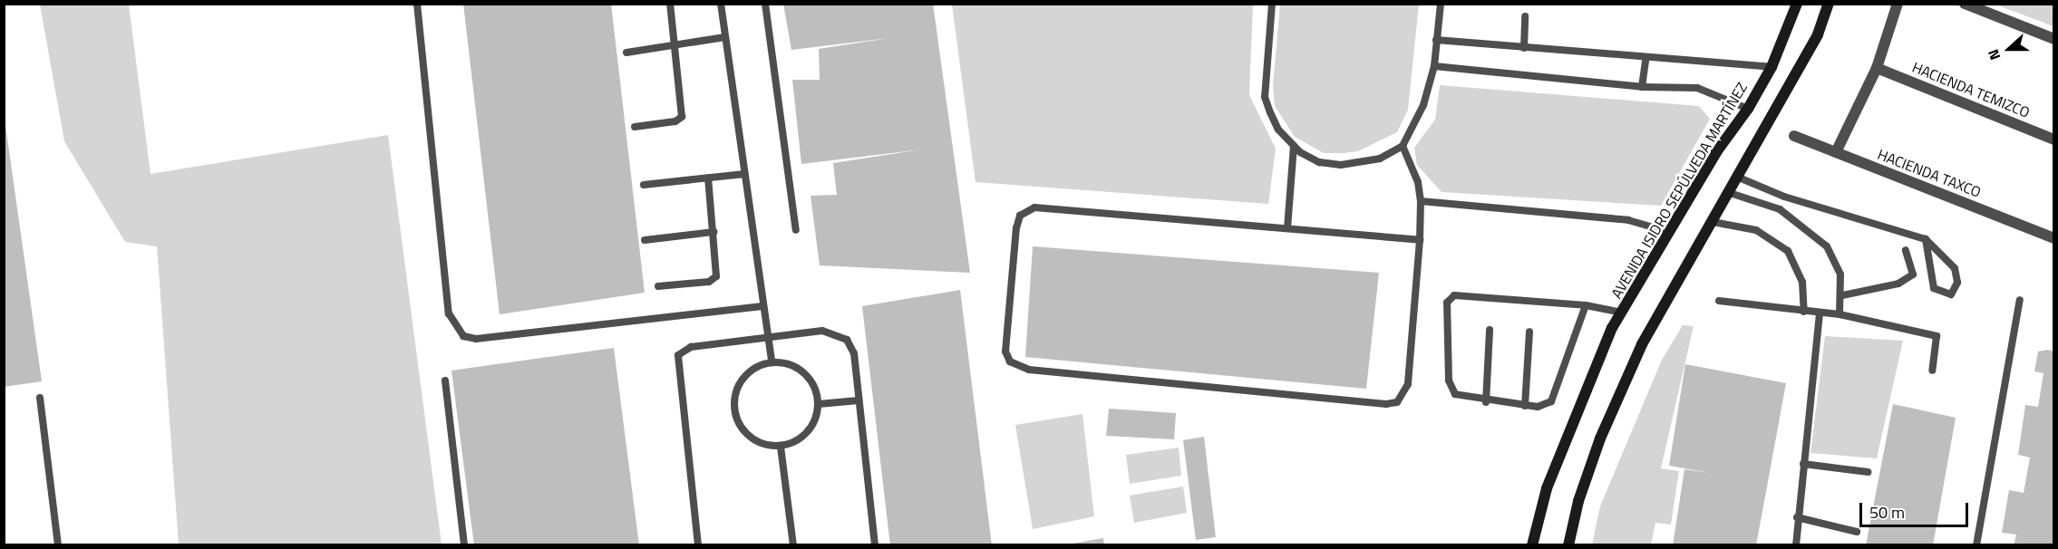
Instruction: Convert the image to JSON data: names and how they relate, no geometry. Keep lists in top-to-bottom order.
{
  "streets": {
    "main road": ["AVENIDA ISIDRO SEPÚLVEDA MARTÍNEZ"],
    "street": ["HACIENDA TEMIZCO", "HACIENDA TAXCO"]
  },
  "scale_bar": "50 m",
  "north": "left"
}
